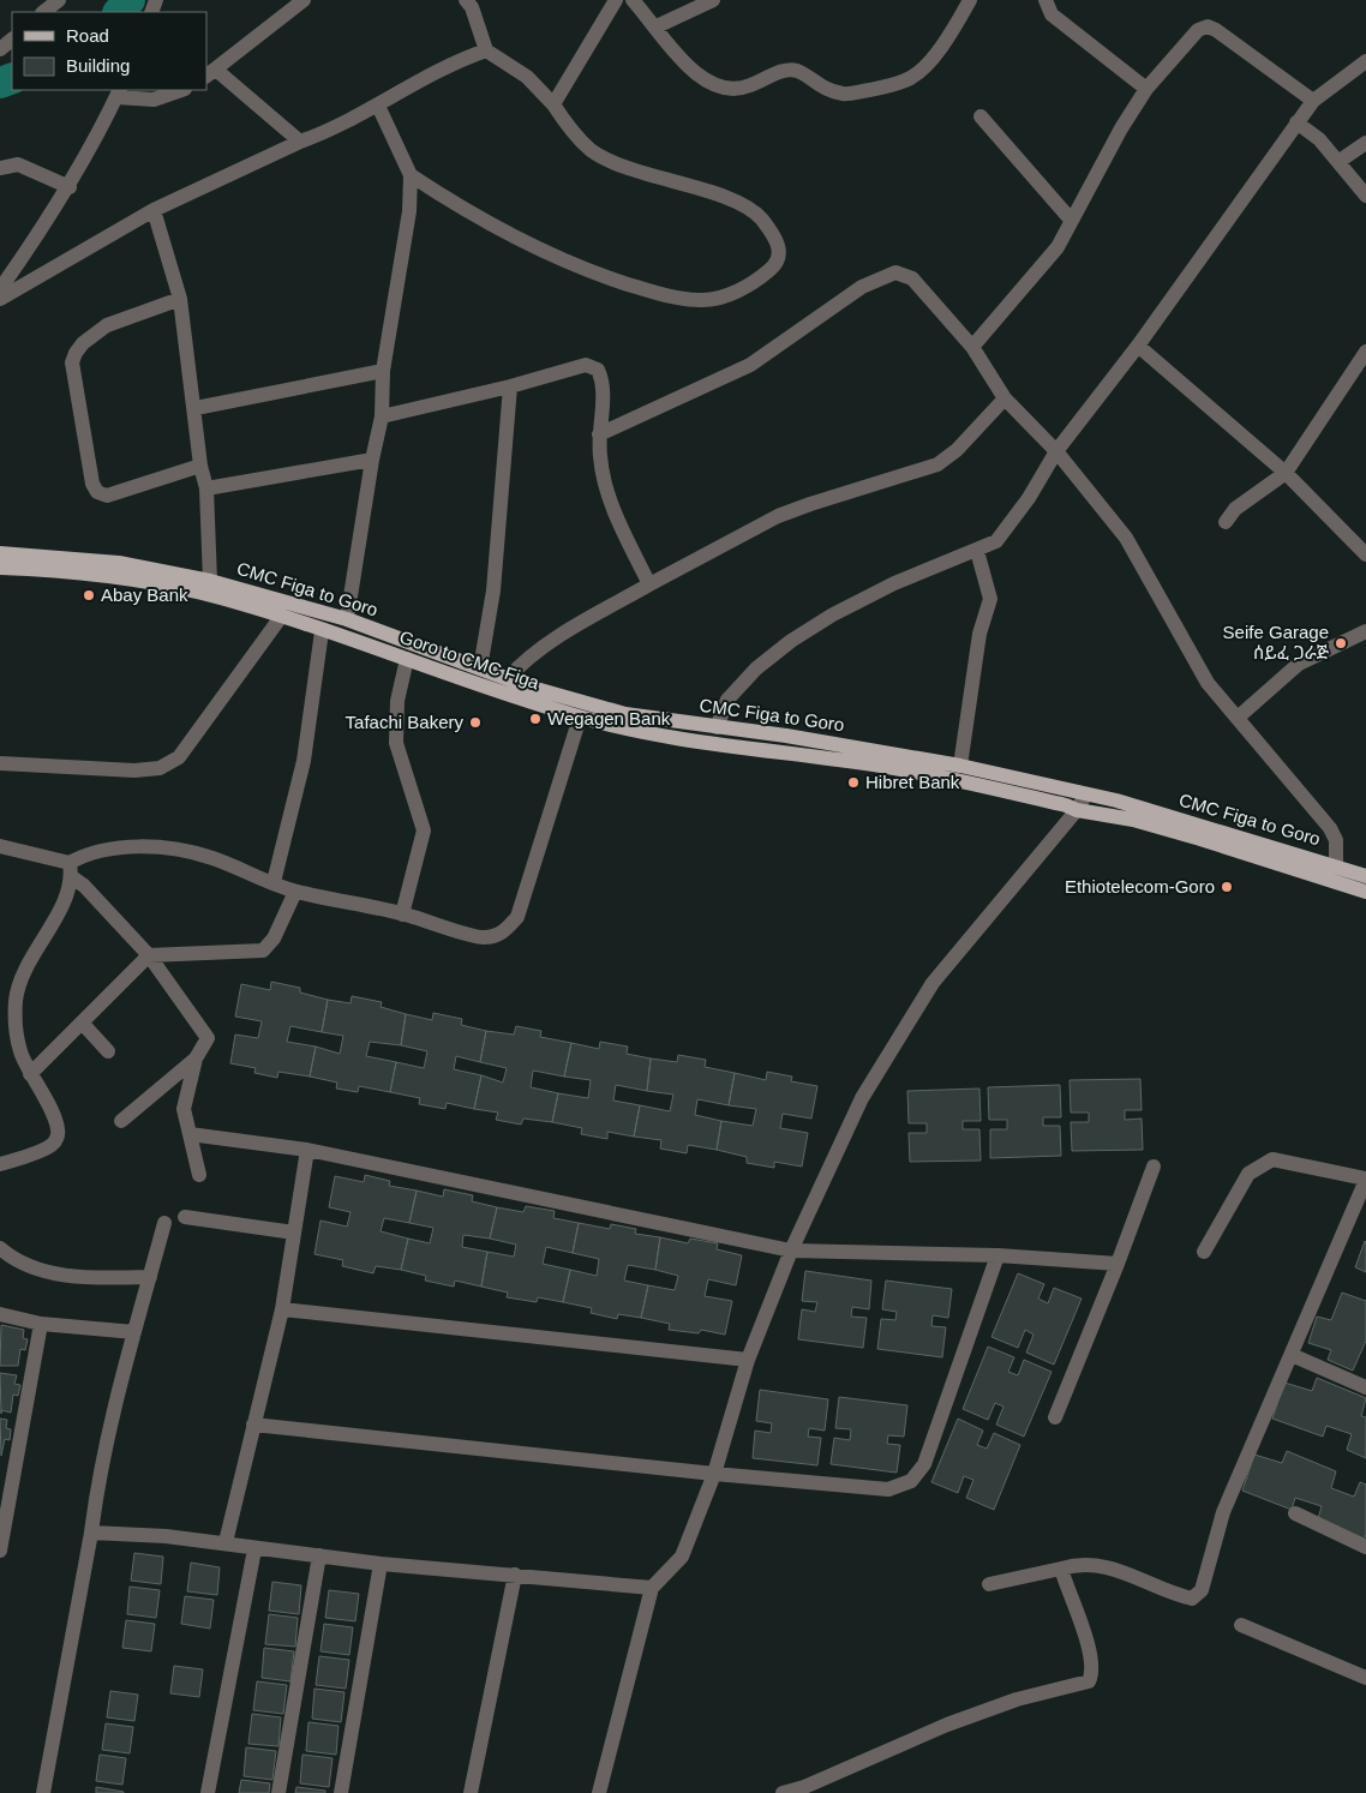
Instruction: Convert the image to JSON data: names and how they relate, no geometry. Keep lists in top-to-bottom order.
{
  "streets": {
    "main road": ["CMC Figa to Goro", "Goro to CMC Figa"]
  },
  "places": [
    "Abay Bank",
    "Seife Garage ሰይፈ ጋራጅ",
    "Wegagen Bank",
    "Tafachi Bakery",
    "Hibret Bank",
    "Ethiotelecom-Goro"
  ],
  "legend": ["Road", "Building"]
}
